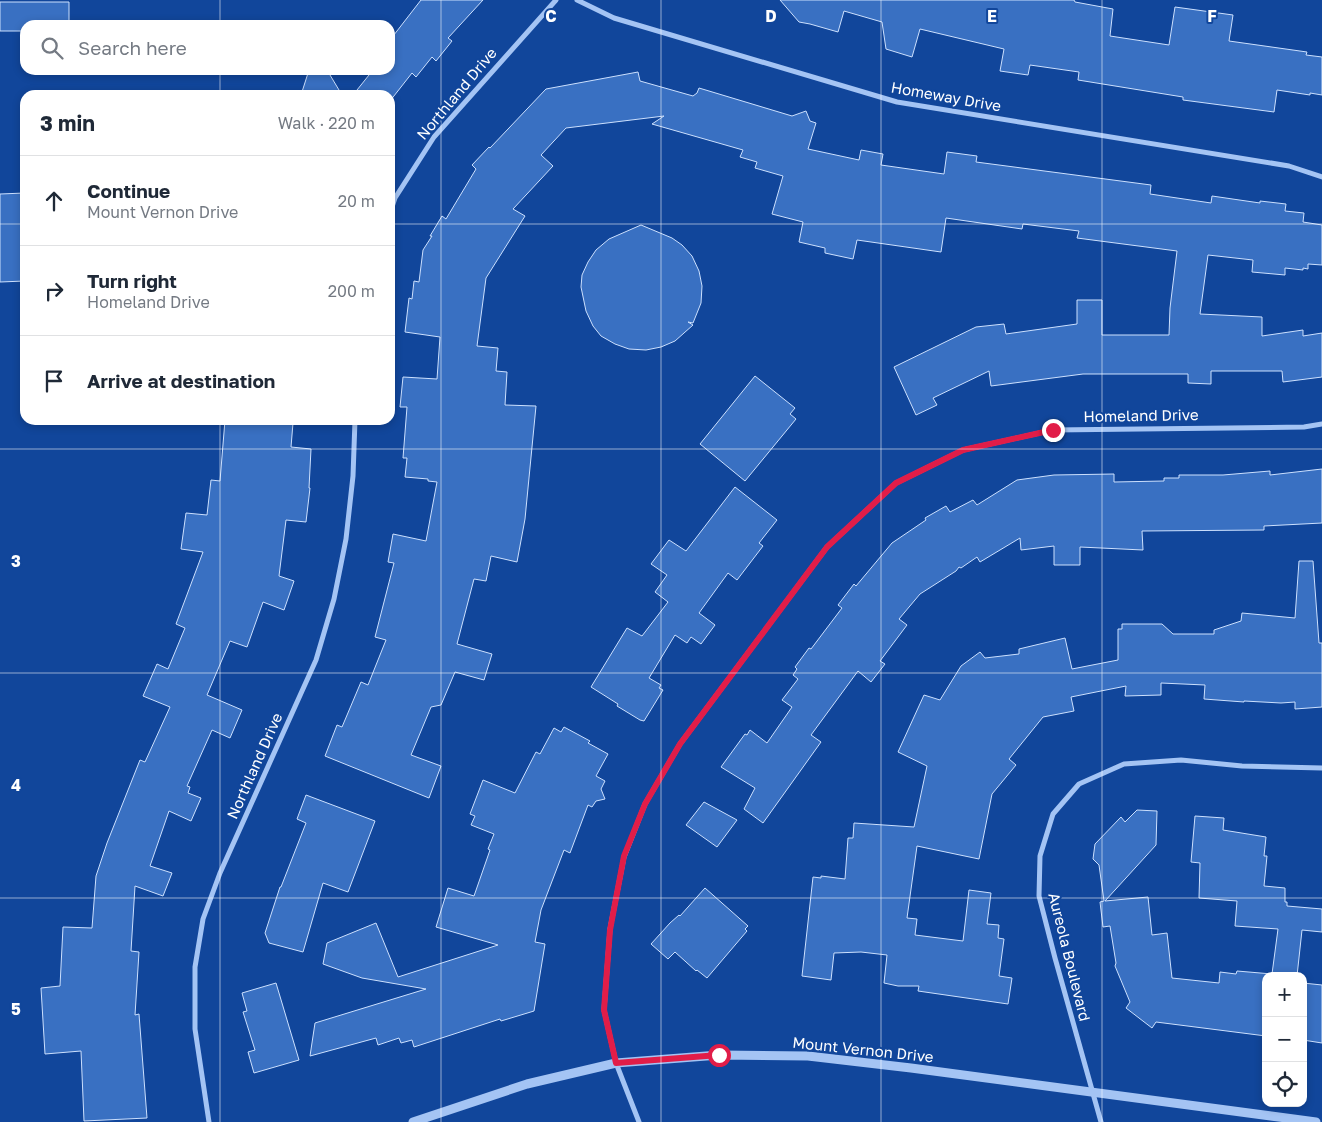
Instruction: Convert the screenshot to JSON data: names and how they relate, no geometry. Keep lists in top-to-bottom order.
{
  "streets": {
    "street": [
      "Northland Drive",
      "Homeway Drive",
      "Homeland Drive",
      "Aureola Boulevard",
      "Mount Vernon Drive"
    ]
  },
  "crossings": [
    ["Homeland Drive", "Mount Vernon Drive"],
    ["Aureola Boulevard", "Mount Vernon Drive"]
  ],
  "page": {
    "search": "Search here",
    "heading": ["3 min", "Walk · 220 m"],
    "list": [
      ["Continue", "Mount Vernon Drive", "20 m"],
      ["Turn right", "Homeland Drive", "200 m"],
      "Arrive at destination"
    ],
    "map_buttons": ["+", "−"]
  },
  "grid": {
    "columns": [
      "C",
      "D",
      "E",
      "F"
    ],
    "rows": ["3", "4", "5"]
  }
}
